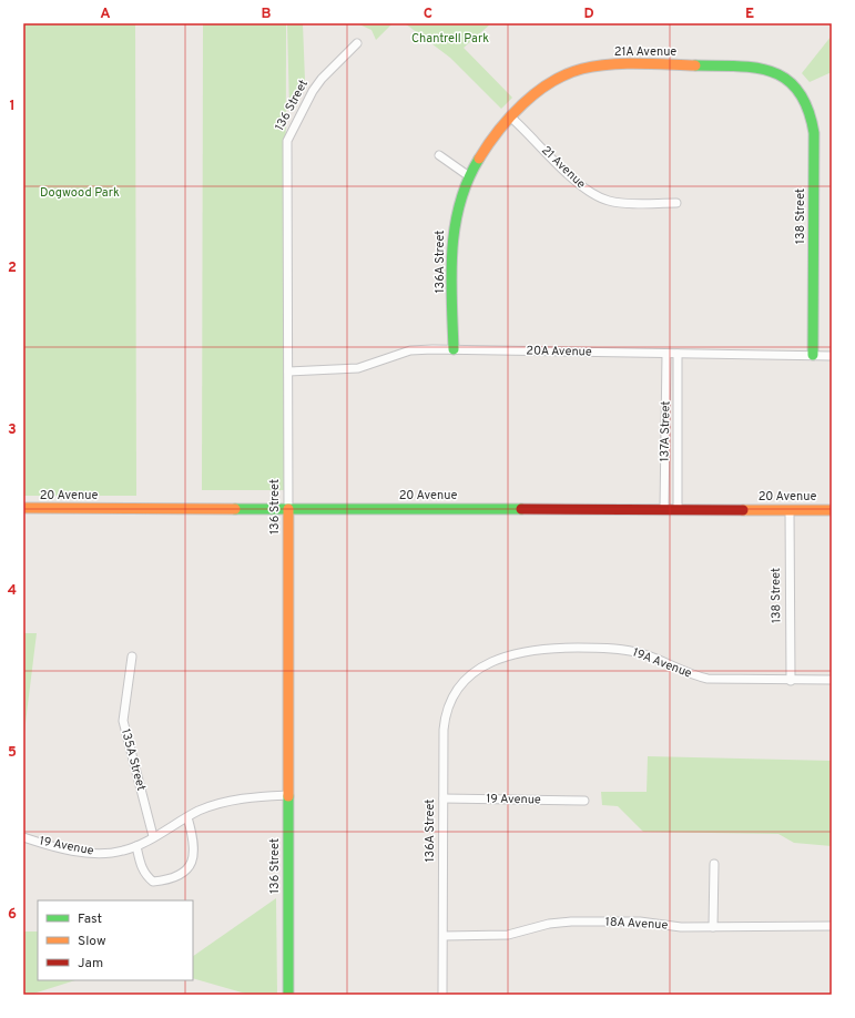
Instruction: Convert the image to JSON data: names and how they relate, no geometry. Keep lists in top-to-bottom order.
{
  "streets": {
    "street": [
      "21A Avenue",
      "136 Street",
      "21 Avenue",
      "138 Street",
      "136A Street",
      "20A Avenue",
      "137A Street",
      "20 Avenue",
      "19A Avenue",
      "135A Street",
      "19 Avenue",
      "18A Avenue"
    ]
  },
  "crossings": [
    ["21A Avenue", "21 Avenue"],
    ["21A Avenue", "138 Street"],
    ["21A Avenue", "136A Street"],
    ["136 Street", "20A Avenue"],
    ["136 Street", "20 Avenue"],
    ["136 Street", "19 Avenue"],
    ["21 Avenue", "136A Street"],
    ["138 Street", "20A Avenue"],
    ["138 Street", "20 Avenue"],
    ["138 Street", "19A Avenue"],
    ["136A Street", "20A Avenue"],
    ["136A Street", "19A Avenue"],
    ["136A Street", "19 Avenue"],
    ["136A Street", "18A Avenue"],
    ["20A Avenue", "137A Street"],
    ["137A Street", "20 Avenue"],
    ["135A Street", "19 Avenue"]
  ],
  "parks": ["Chantrell Park", "Dogwood Park"],
  "legend": ["Fast", "Slow", "Jam"],
  "grid": {
    "columns": [
      "A",
      "B",
      "C",
      "D",
      "E"
    ],
    "rows": [
      "1",
      "2",
      "3",
      "4",
      "5",
      "6"
    ]
  }
}
